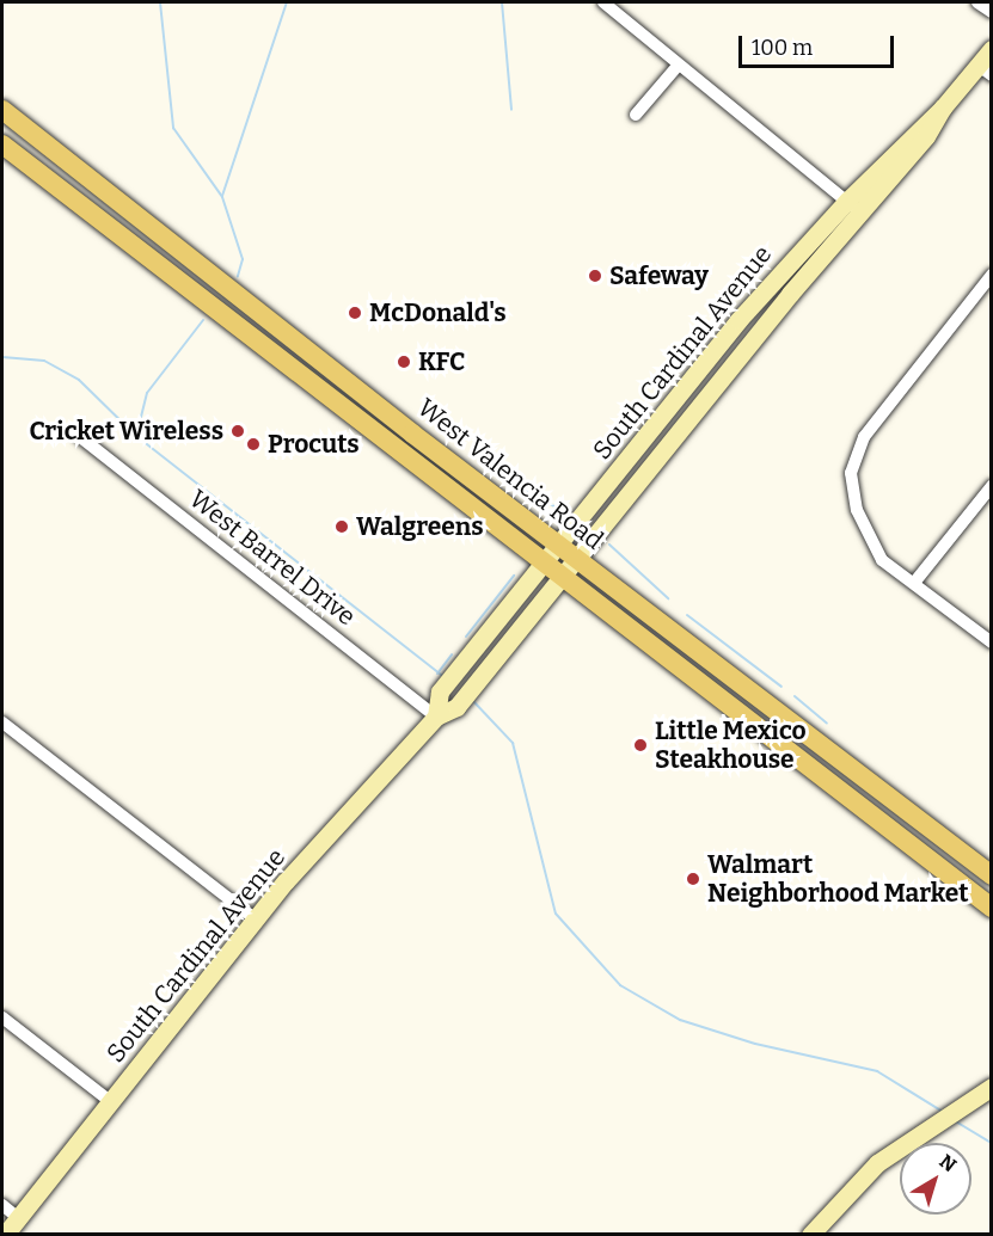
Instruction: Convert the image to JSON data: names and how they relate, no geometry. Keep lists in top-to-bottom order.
{
  "streets": {
    "main road": ["South Cardinal Avenue", "West Valencia Road"],
    "street": ["West Barrel Drive"]
  },
  "crossings": [
    ["South Cardinal Avenue", "West Valencia Road"],
    ["South Cardinal Avenue", "West Barrel Drive"]
  ],
  "places": [
    "Safeway",
    "McDonald's",
    "KFC",
    "Cricket Wireless",
    "Procuts",
    "Walgreens",
    "Little Mexico Steakhouse",
    "Walmart Neighborhood Market"
  ],
  "scale_bar": "100 m",
  "north": "top right"
}
